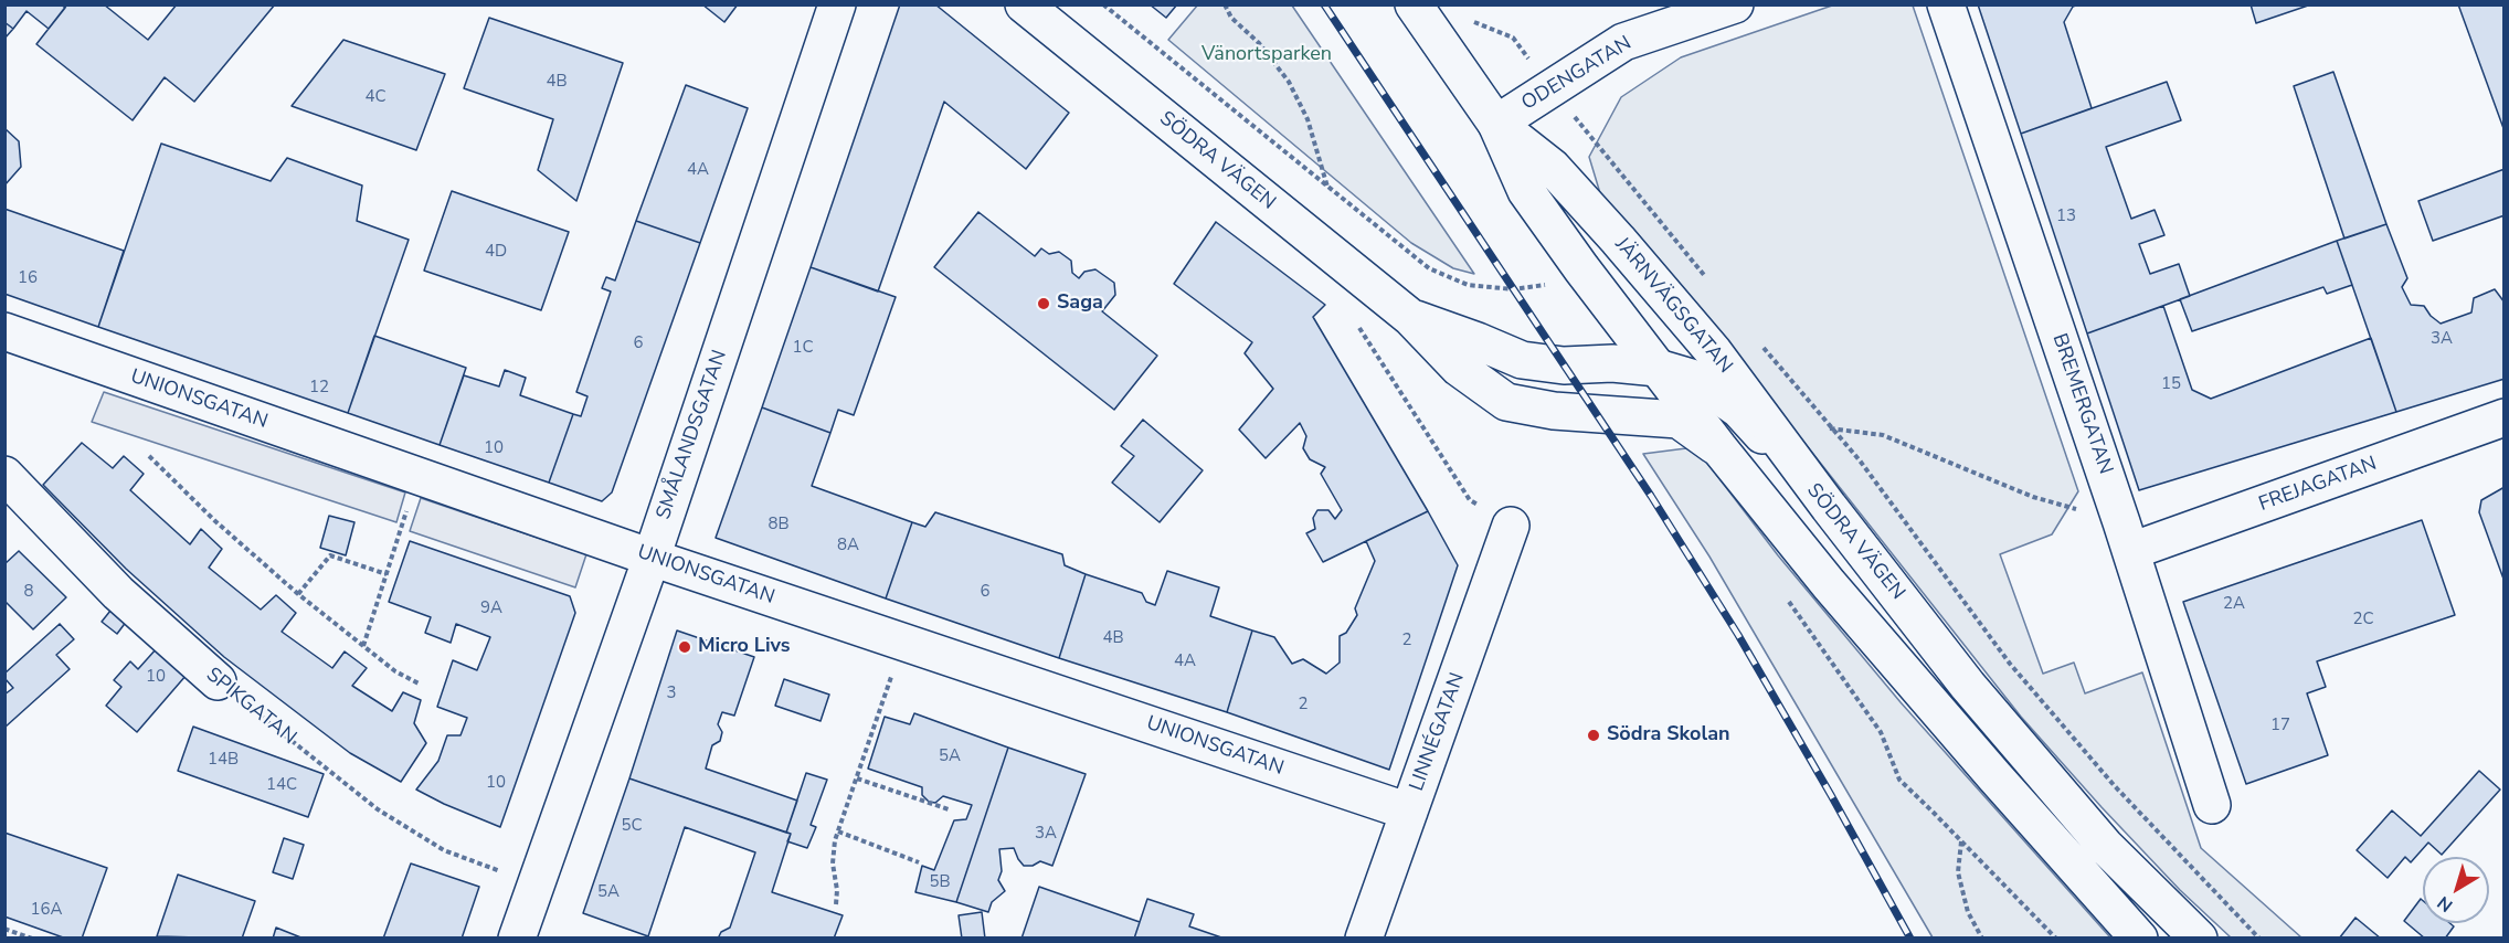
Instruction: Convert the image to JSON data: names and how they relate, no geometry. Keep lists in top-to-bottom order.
{
  "streets": {
    "street": [
      "ODENGATAN",
      "SÖDRA VÄGEN",
      "JÄRNVÄGSGATAN",
      "UNIONSGATAN",
      "BREMERGATAN",
      "SMÅLANDSGATAN",
      "FREJAGATAN",
      "SPIKGATAN",
      "LINNÉGATAN"
    ]
  },
  "crossings": [
    ["ODENGATAN", "JÄRNVÄGSGATAN"],
    ["SÖDRA VÄGEN", "JÄRNVÄGSGATAN"],
    ["UNIONSGATAN", "SMÅLANDSGATAN"],
    ["UNIONSGATAN", "LINNÉGATAN"],
    ["BREMERGATAN", "FREJAGATAN"],
    ["SMÅLANDSGATAN", "SPIKGATAN"]
  ],
  "parks": ["Vänortsparken"],
  "places": ["Saga", "Micro Livs", "Södra Skolan"],
  "house_numbers": [
    "4B",
    "4C",
    "4A",
    "13",
    "4D",
    "16",
    "3A",
    "6",
    "1C",
    "15",
    "12",
    "10",
    "8B",
    "8A",
    "8",
    "6",
    "2A",
    "9A",
    "2C",
    "4B",
    "2",
    "4A",
    "10",
    "3",
    "2",
    "17",
    "5A",
    "14B",
    "10",
    "14C",
    "5C",
    "3A",
    "5B",
    "5A",
    "16A"
  ],
  "north": "bottom left"
}
